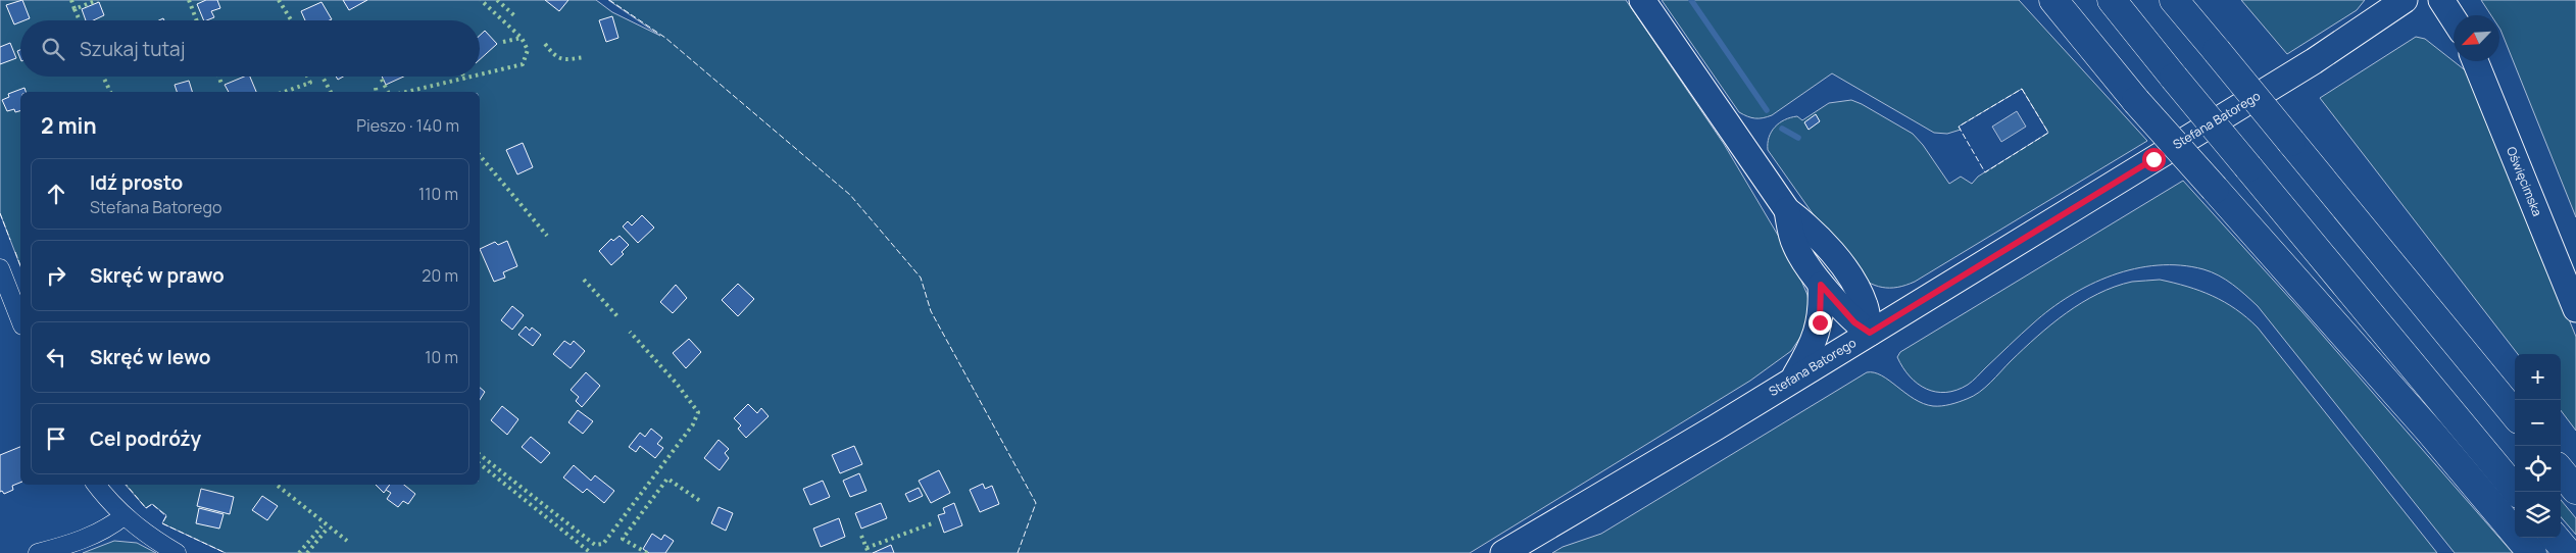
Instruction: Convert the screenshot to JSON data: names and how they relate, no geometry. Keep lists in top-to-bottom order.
{
  "streets": {
    "street": ["Stefana Batorego", "Oświęcimska"]
  },
  "north": "bottom left",
  "page": {
    "search": "Szukaj tutaj",
    "heading": ["2 min", "Pieszo · 140 m"],
    "list": [
      ["Idź prosto", "Stefana Batorego", "110 m"],
      ["Skręć w prawo", "20 m"],
      ["Skręć w lewo", "10 m"],
      "Cel podróży"
    ],
    "map_buttons": ["+", "−"]
  }
}
